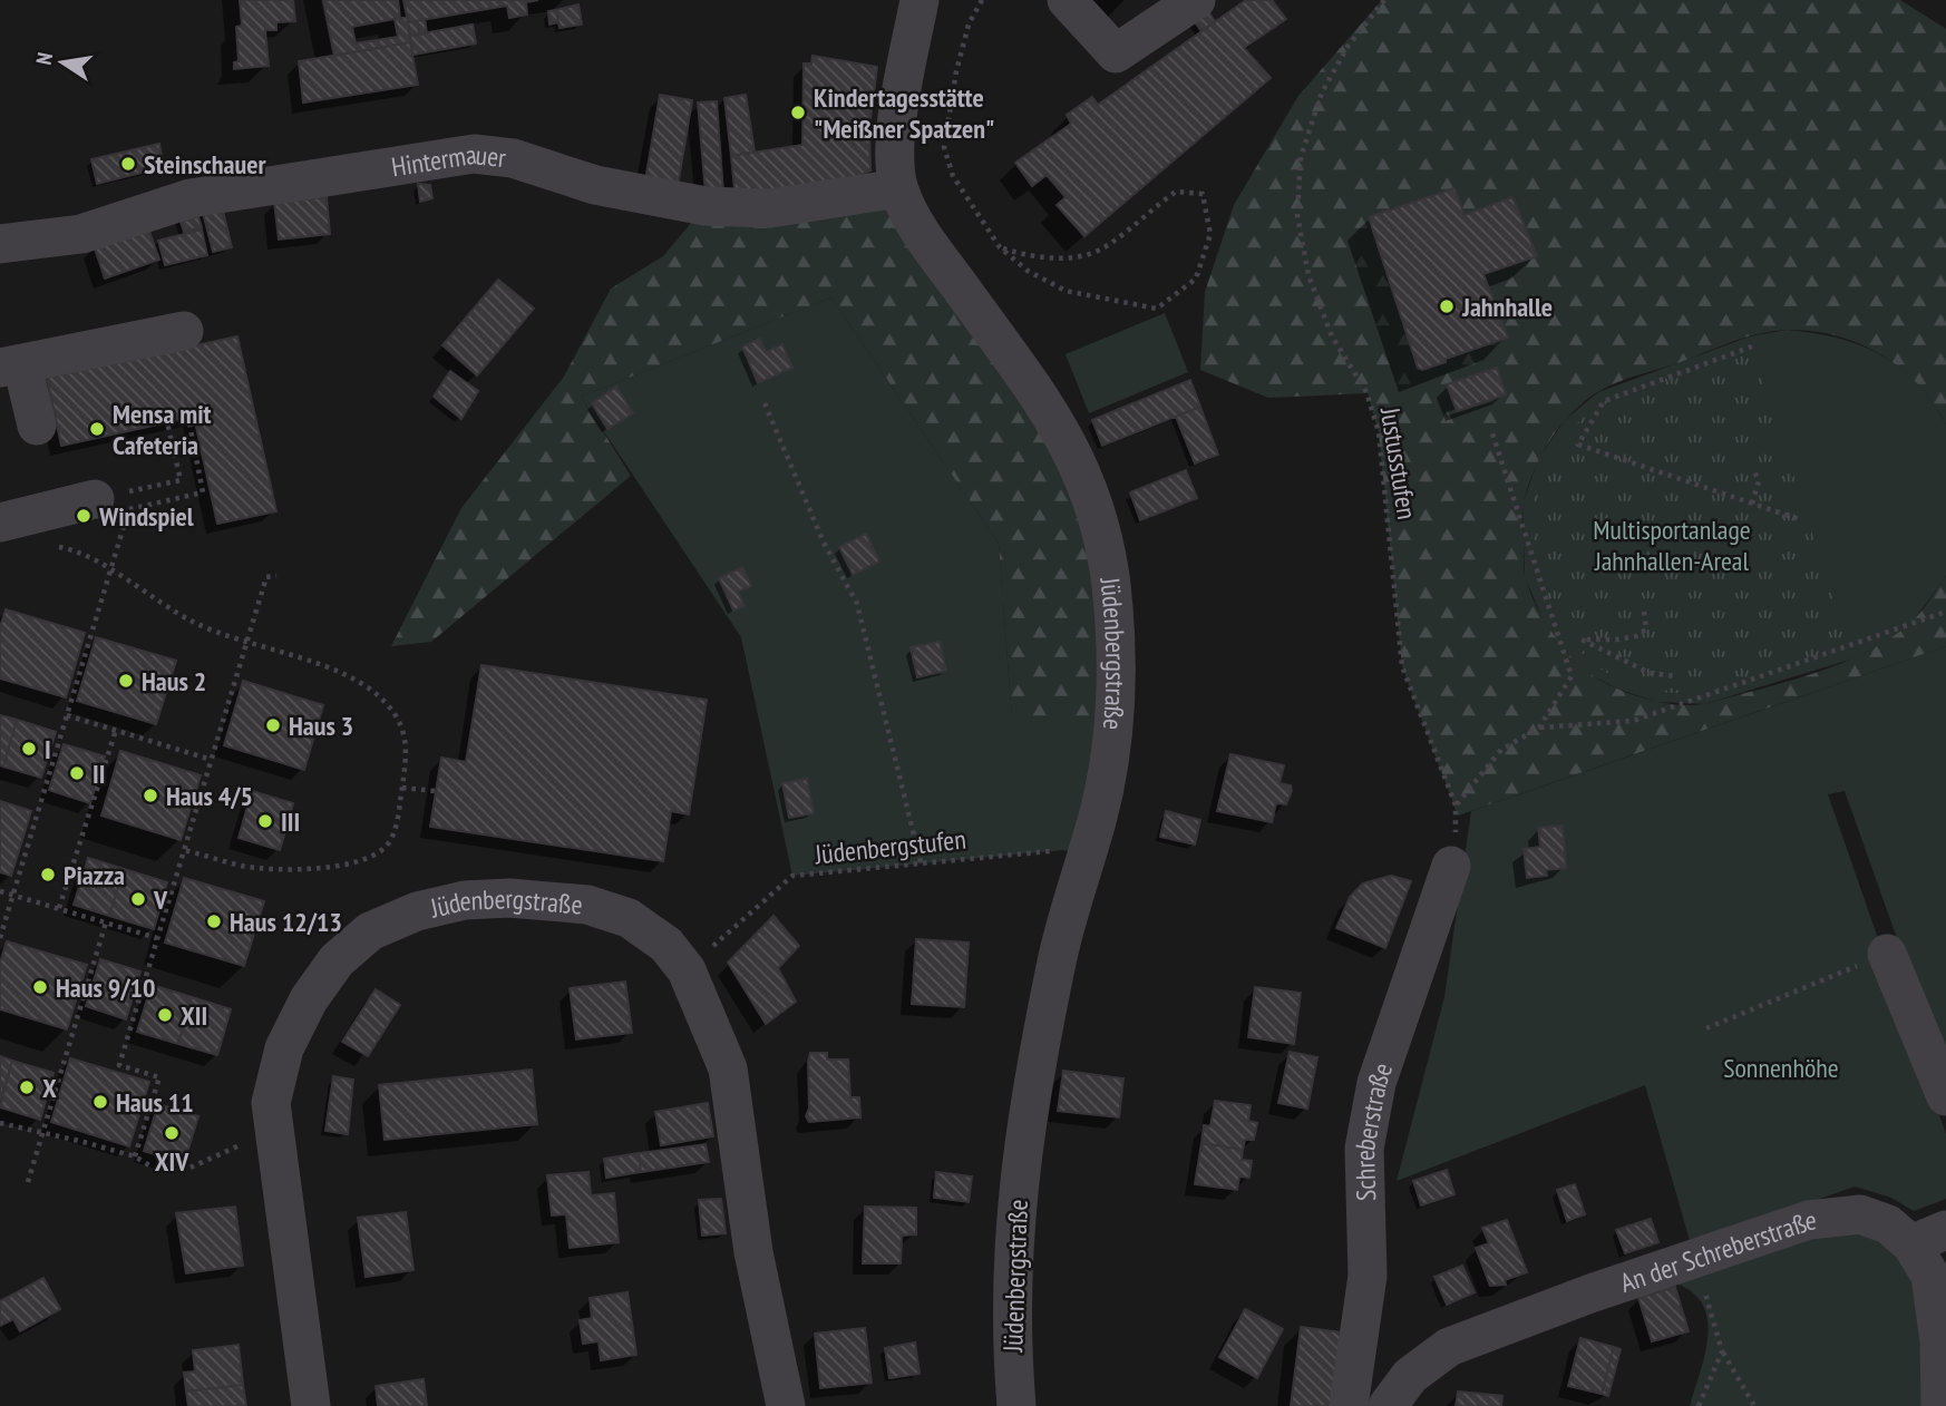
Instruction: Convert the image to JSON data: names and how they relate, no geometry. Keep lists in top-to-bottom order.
{
  "streets": {
    "street": [
      "Hintermauer",
      "Jüdenbergstraße",
      "Schreberstraße",
      "An der Schreberstraße"
    ],
    "path": ["Justusstufen", "Jüdenbergstufen"]
  },
  "crossings": [
    ["Hintermauer", "Jüdenbergstraße"],
    ["Justusstufen", "Schreberstraße"],
    ["Jüdenbergstraße", "Jüdenbergstufen"]
  ],
  "parks": ["Multisportanlage Jahnhallen-Areal", "Sonnenhöhe"],
  "places": [
    "Kindertagesstätte \"Meißner Spatzen\"",
    "Steinschauer",
    "Jahnhalle",
    "Mensa mit Cafeteria",
    "Windspiel",
    "Haus 2",
    "Haus 3",
    "I",
    "II",
    "Haus 4/5",
    "III",
    "Piazza",
    "V",
    "Haus 12/13",
    "Haus 9/10",
    "XII",
    "X",
    "Haus 11",
    "XIV"
  ],
  "north": "left"
}
